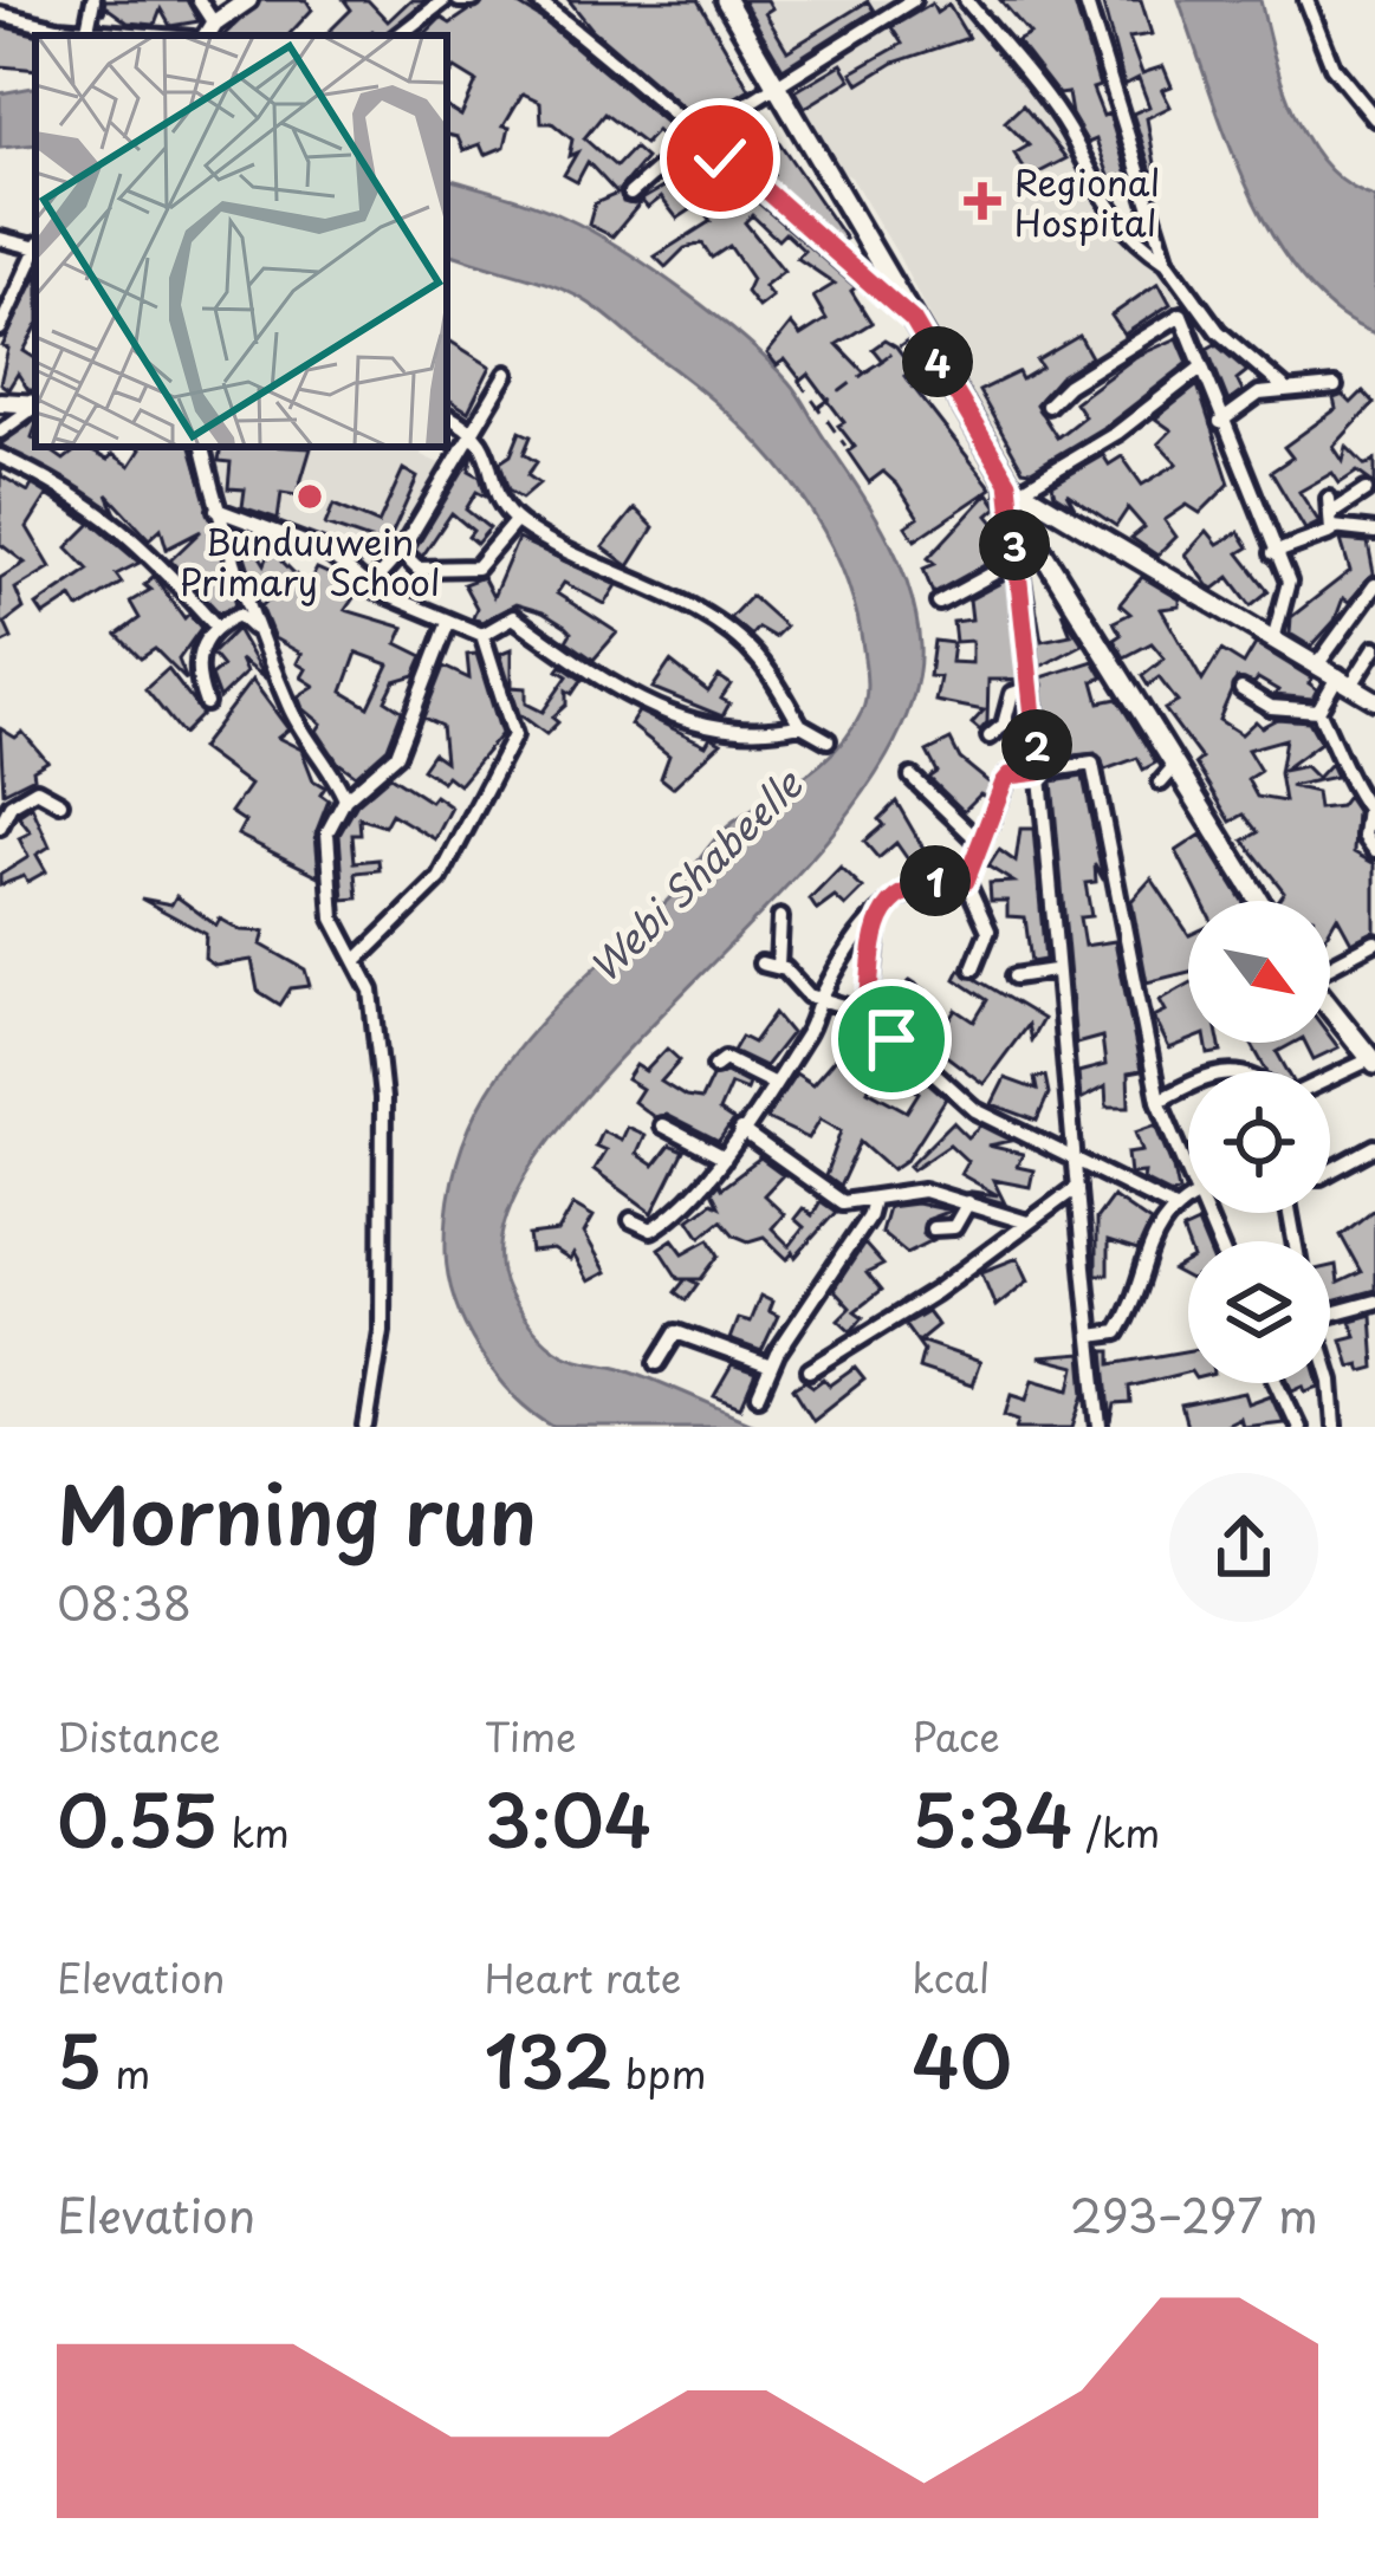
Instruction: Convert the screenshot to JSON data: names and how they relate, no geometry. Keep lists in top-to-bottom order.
{
  "water": ["Webi Shabeelle"],
  "places": {
    "health": ["Regional Hospital"],
    "other": ["Bunduuwein Primary School"]
  },
  "north": "bottom right",
  "page": {
    "pins": [
      "4",
      "3",
      "2",
      "1"
    ],
    "heading": ["Morning run", "08:38"],
    "stats": [
      ["Distance", "0.55 km"],
      ["Time", "3:04"],
      ["Pace", "5:34 /km"],
      ["Elevation", "5 m"],
      ["Heart rate", "132 bpm"],
      ["kcal", "40"]
    ],
    "chart": ["Elevation", "293–297 m"]
  }
}
